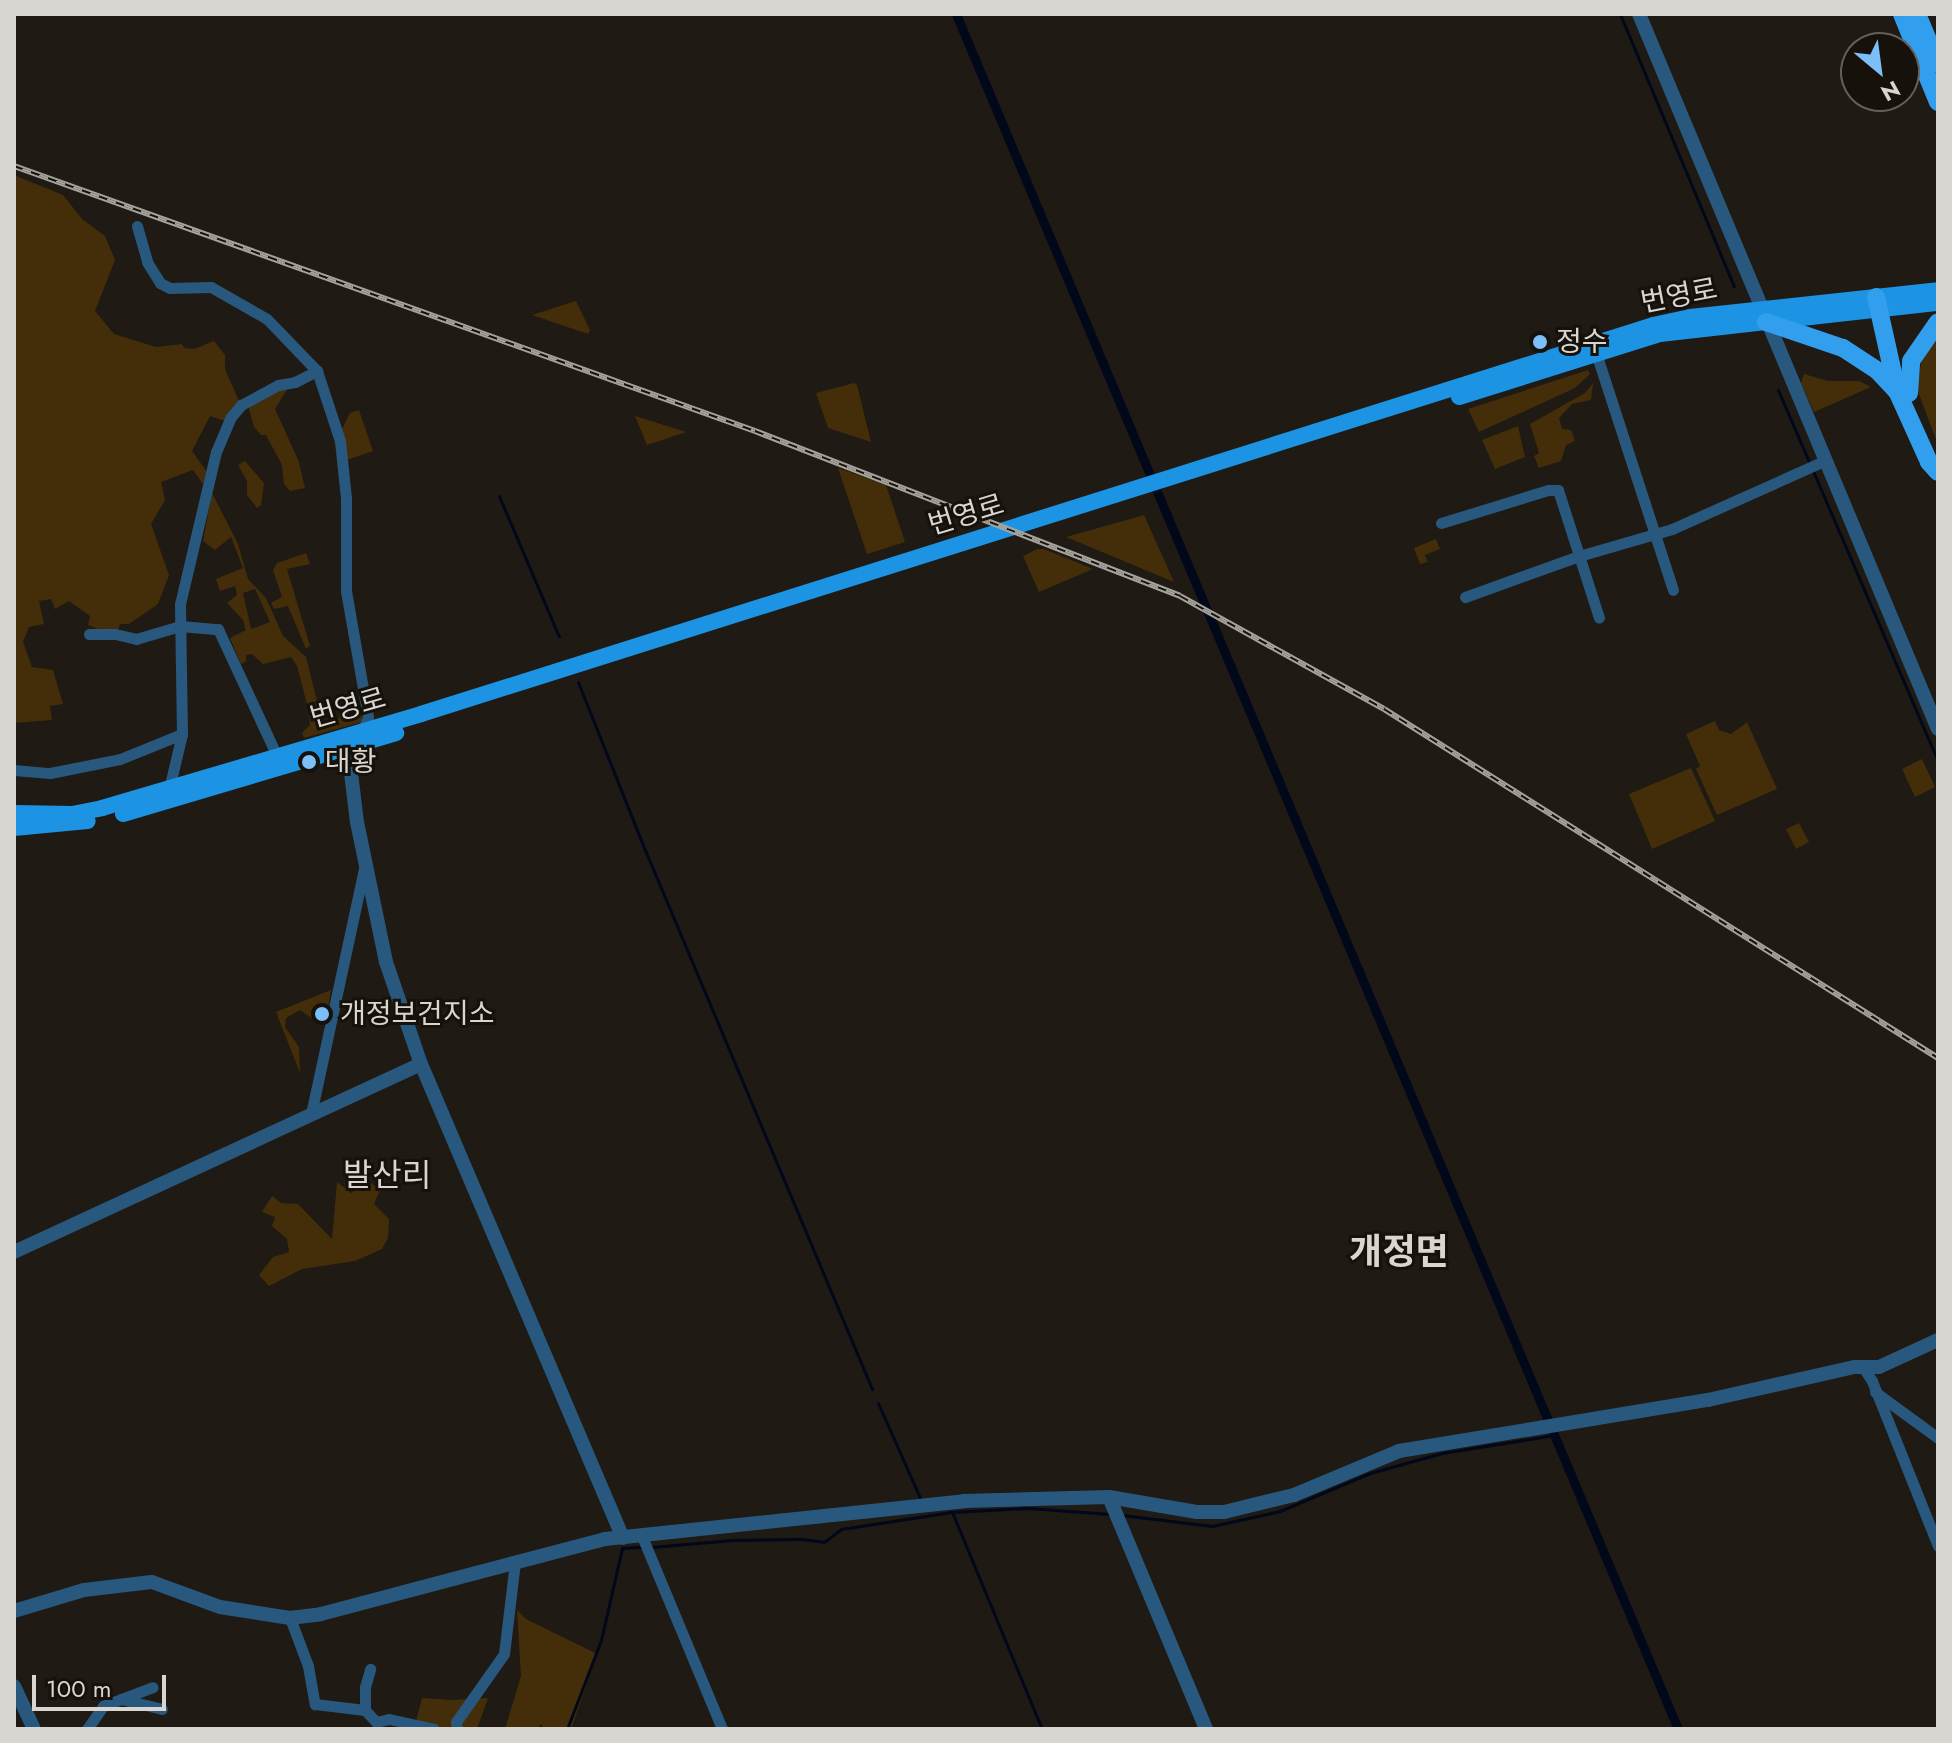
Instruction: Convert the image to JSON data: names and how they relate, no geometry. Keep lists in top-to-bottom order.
{
  "streets": {
    "main road": ["번영로"]
  },
  "districts": ["발산리", "개정면"],
  "places": ["정수", "대황", "개정보건지소"],
  "scale_bar": "100 m",
  "north": "bottom right"
}
